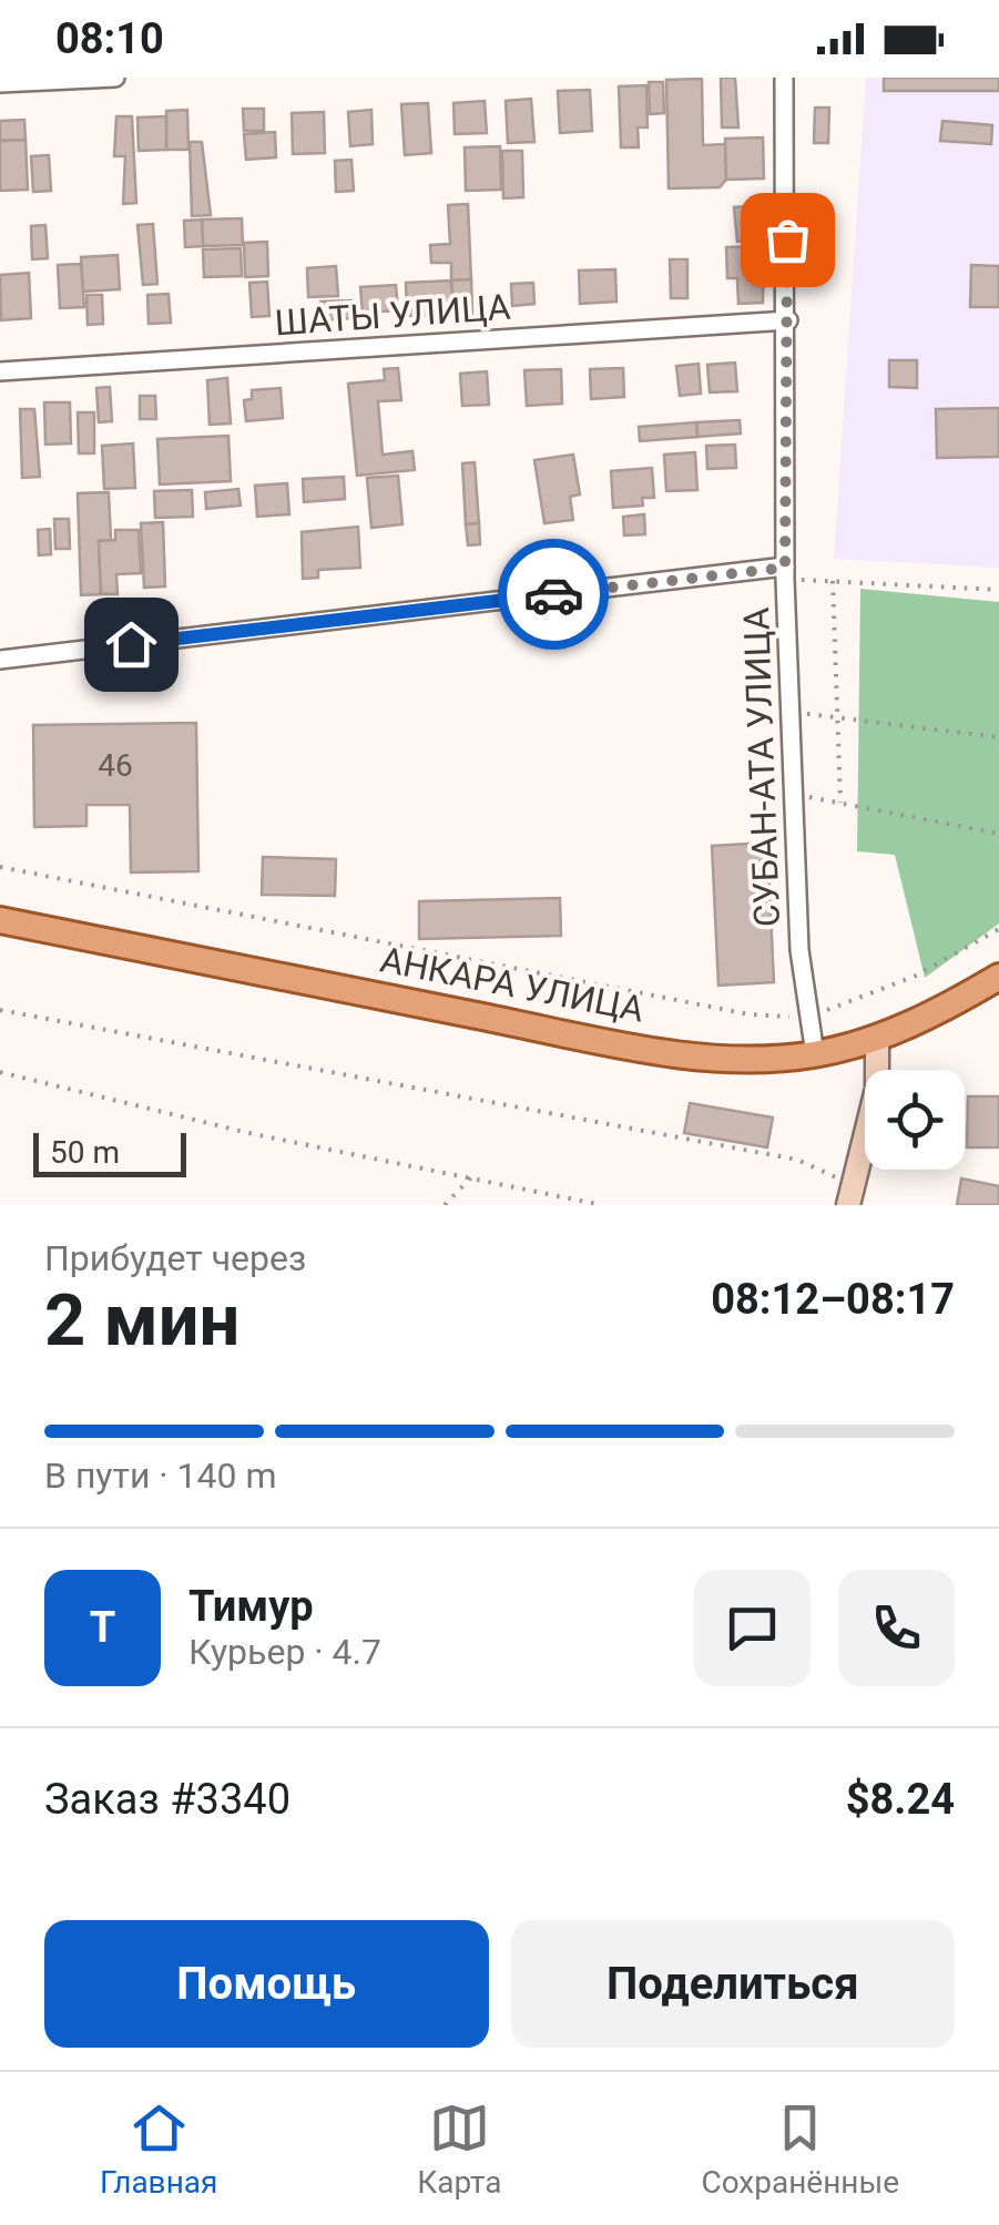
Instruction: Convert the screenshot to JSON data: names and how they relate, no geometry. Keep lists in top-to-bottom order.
{
  "streets": {
    "main road": ["АНКАРА УЛИЦА"],
    "street": ["ШАТЫ УЛИЦА", "СУБАН-АТА УЛИЦА"]
  },
  "crossings": [
    ["ШАТЫ УЛИЦА", "СУБАН-АТА УЛИЦА"],
    ["СУБАН-АТА УЛИЦА", "АНКАРА УЛИЦА"]
  ],
  "house_numbers": ["46"],
  "scale_bar": "50 m",
  "page": {
    "status": "08:10",
    "scale": "50 m",
    "heading": ["2 мин", "Прибудет через", "08:12–08:17"],
    "panel": [
      "Тимур",
      "Курьер · 4.7",
      "Заказ #3340",
      "$8.24"
    ],
    "bar": "В пути · 140 m",
    "round": "Т",
    "buttons": ["Помощь", "Поделиться"],
    "tabs": ["Главная", "Карта", "Сохранённые"]
  }
}
